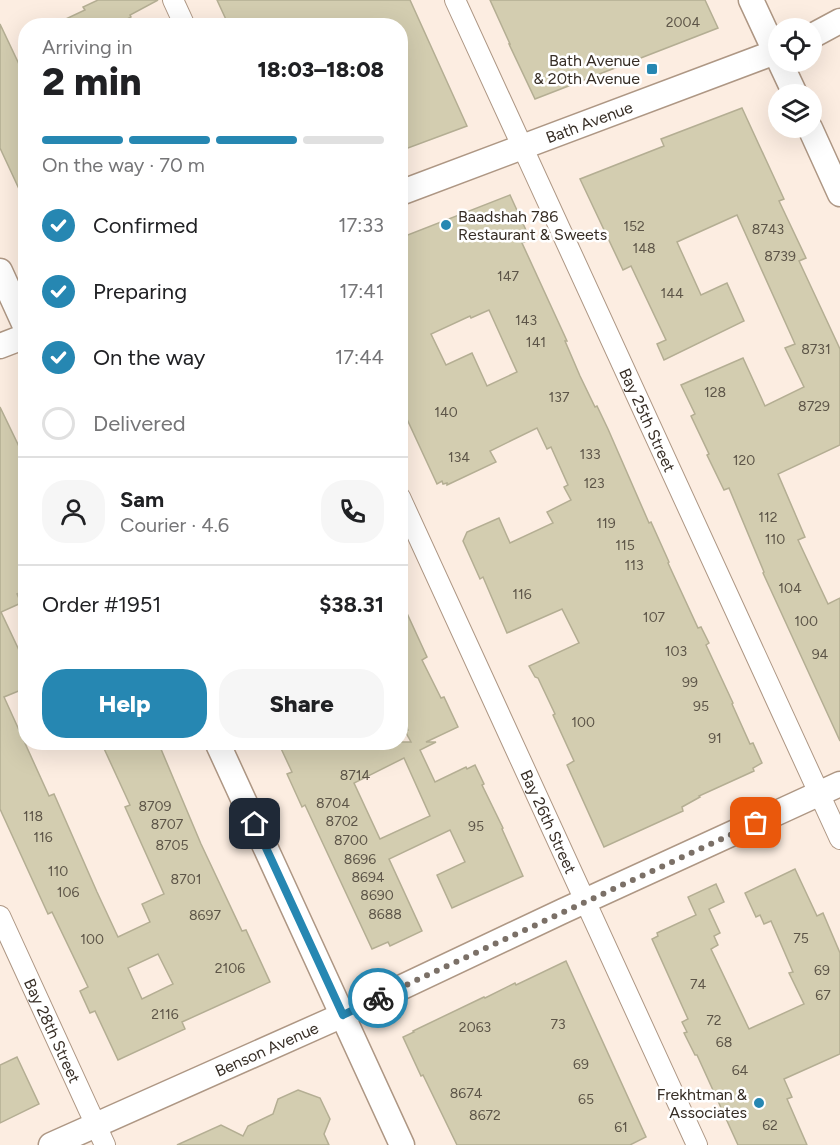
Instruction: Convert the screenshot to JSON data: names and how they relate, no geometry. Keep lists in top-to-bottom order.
{
  "streets": {
    "street": [
      "Bath Avenue",
      "Bay 25th Street",
      "Bay 26th Street",
      "Bay 28th Street",
      "Benson Avenue"
    ]
  },
  "crossings": [
    ["Bath Avenue", "Bay 25th Street"],
    ["Bay 25th Street", "Benson Avenue"],
    ["Bay 26th Street", "Benson Avenue"],
    ["Bay 28th Street", "Benson Avenue"]
  ],
  "places": {
    "transit": ["Bath Avenue & 20th Avenue"],
    "other": ["Baadshah 786 Restaurant & Sweets", "Frekhtman & Associates"]
  },
  "house_numbers": [
    "2004",
    "152",
    "8743",
    "148",
    "8739",
    "147",
    "144",
    "143",
    "141",
    "8731",
    "128",
    "137",
    "8729",
    "140",
    "133",
    "134",
    "120",
    "123",
    "112",
    "119",
    "110",
    "115",
    "113",
    "104",
    "116",
    "107",
    "100",
    "103",
    "94",
    "99",
    "95",
    "100",
    "91",
    "8714",
    "8704",
    "8709",
    "118",
    "8702",
    "8707",
    "95",
    "116",
    "8700",
    "8705",
    "8696",
    "110",
    "8694",
    "8701",
    "106",
    "8690",
    "8688",
    "8697",
    "75",
    "100",
    "2106",
    "69",
    "74",
    "67",
    "2116",
    "72",
    "73",
    "2063",
    "68",
    "69",
    "64",
    "8674",
    "65",
    "8672",
    "62",
    "61"
  ],
  "page": {
    "heading": ["2 min", "Arriving in", "18:03–18:08"],
    "panel": [
      "Sam",
      "Courier · 4.6",
      "Order #1951",
      "$38.31"
    ],
    "bar": "On the way · 70 m",
    "list": [
      ["Confirmed", "17:33"],
      ["Preparing", "17:41"],
      ["On the way", "17:44"],
      "Delivered"
    ],
    "buttons": ["Help", "Share"]
  }
}
